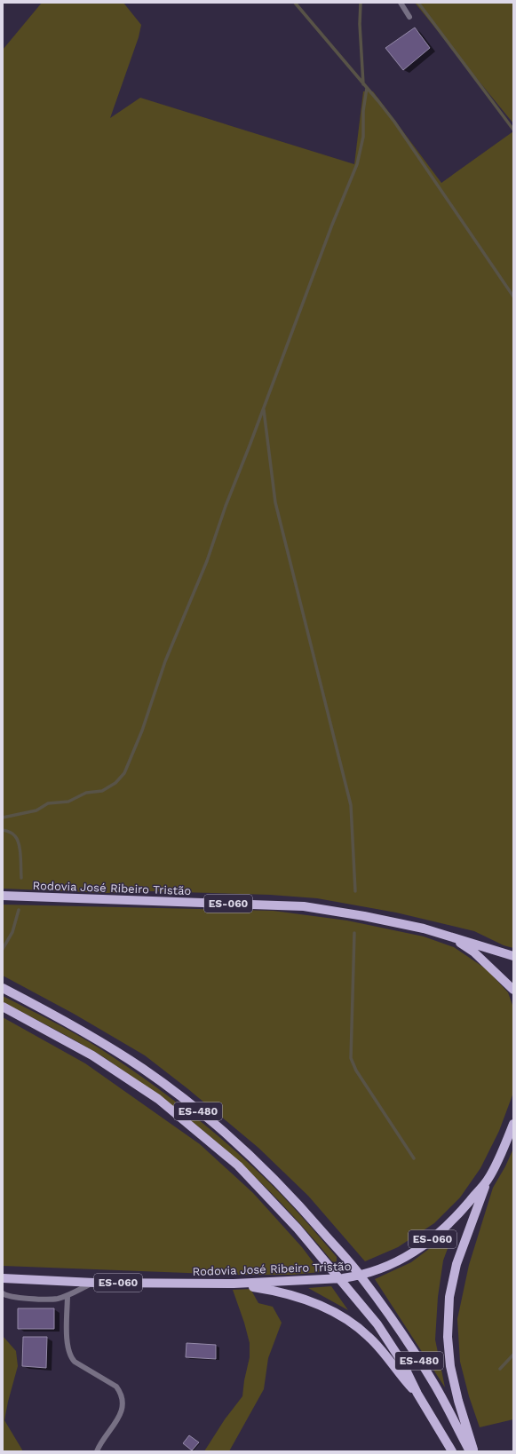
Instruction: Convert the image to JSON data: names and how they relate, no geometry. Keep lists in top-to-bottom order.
{
  "streets": {
    "main road": ["Rodovia José Ribeiro Tristão", "ES-060", "ES-480"]
  },
  "crossings": [
    ["Rodovia José Ribeiro Tristão", "ES-060"],
    ["Rodovia José Ribeiro Tristão", "ES-480"]
  ]
}
